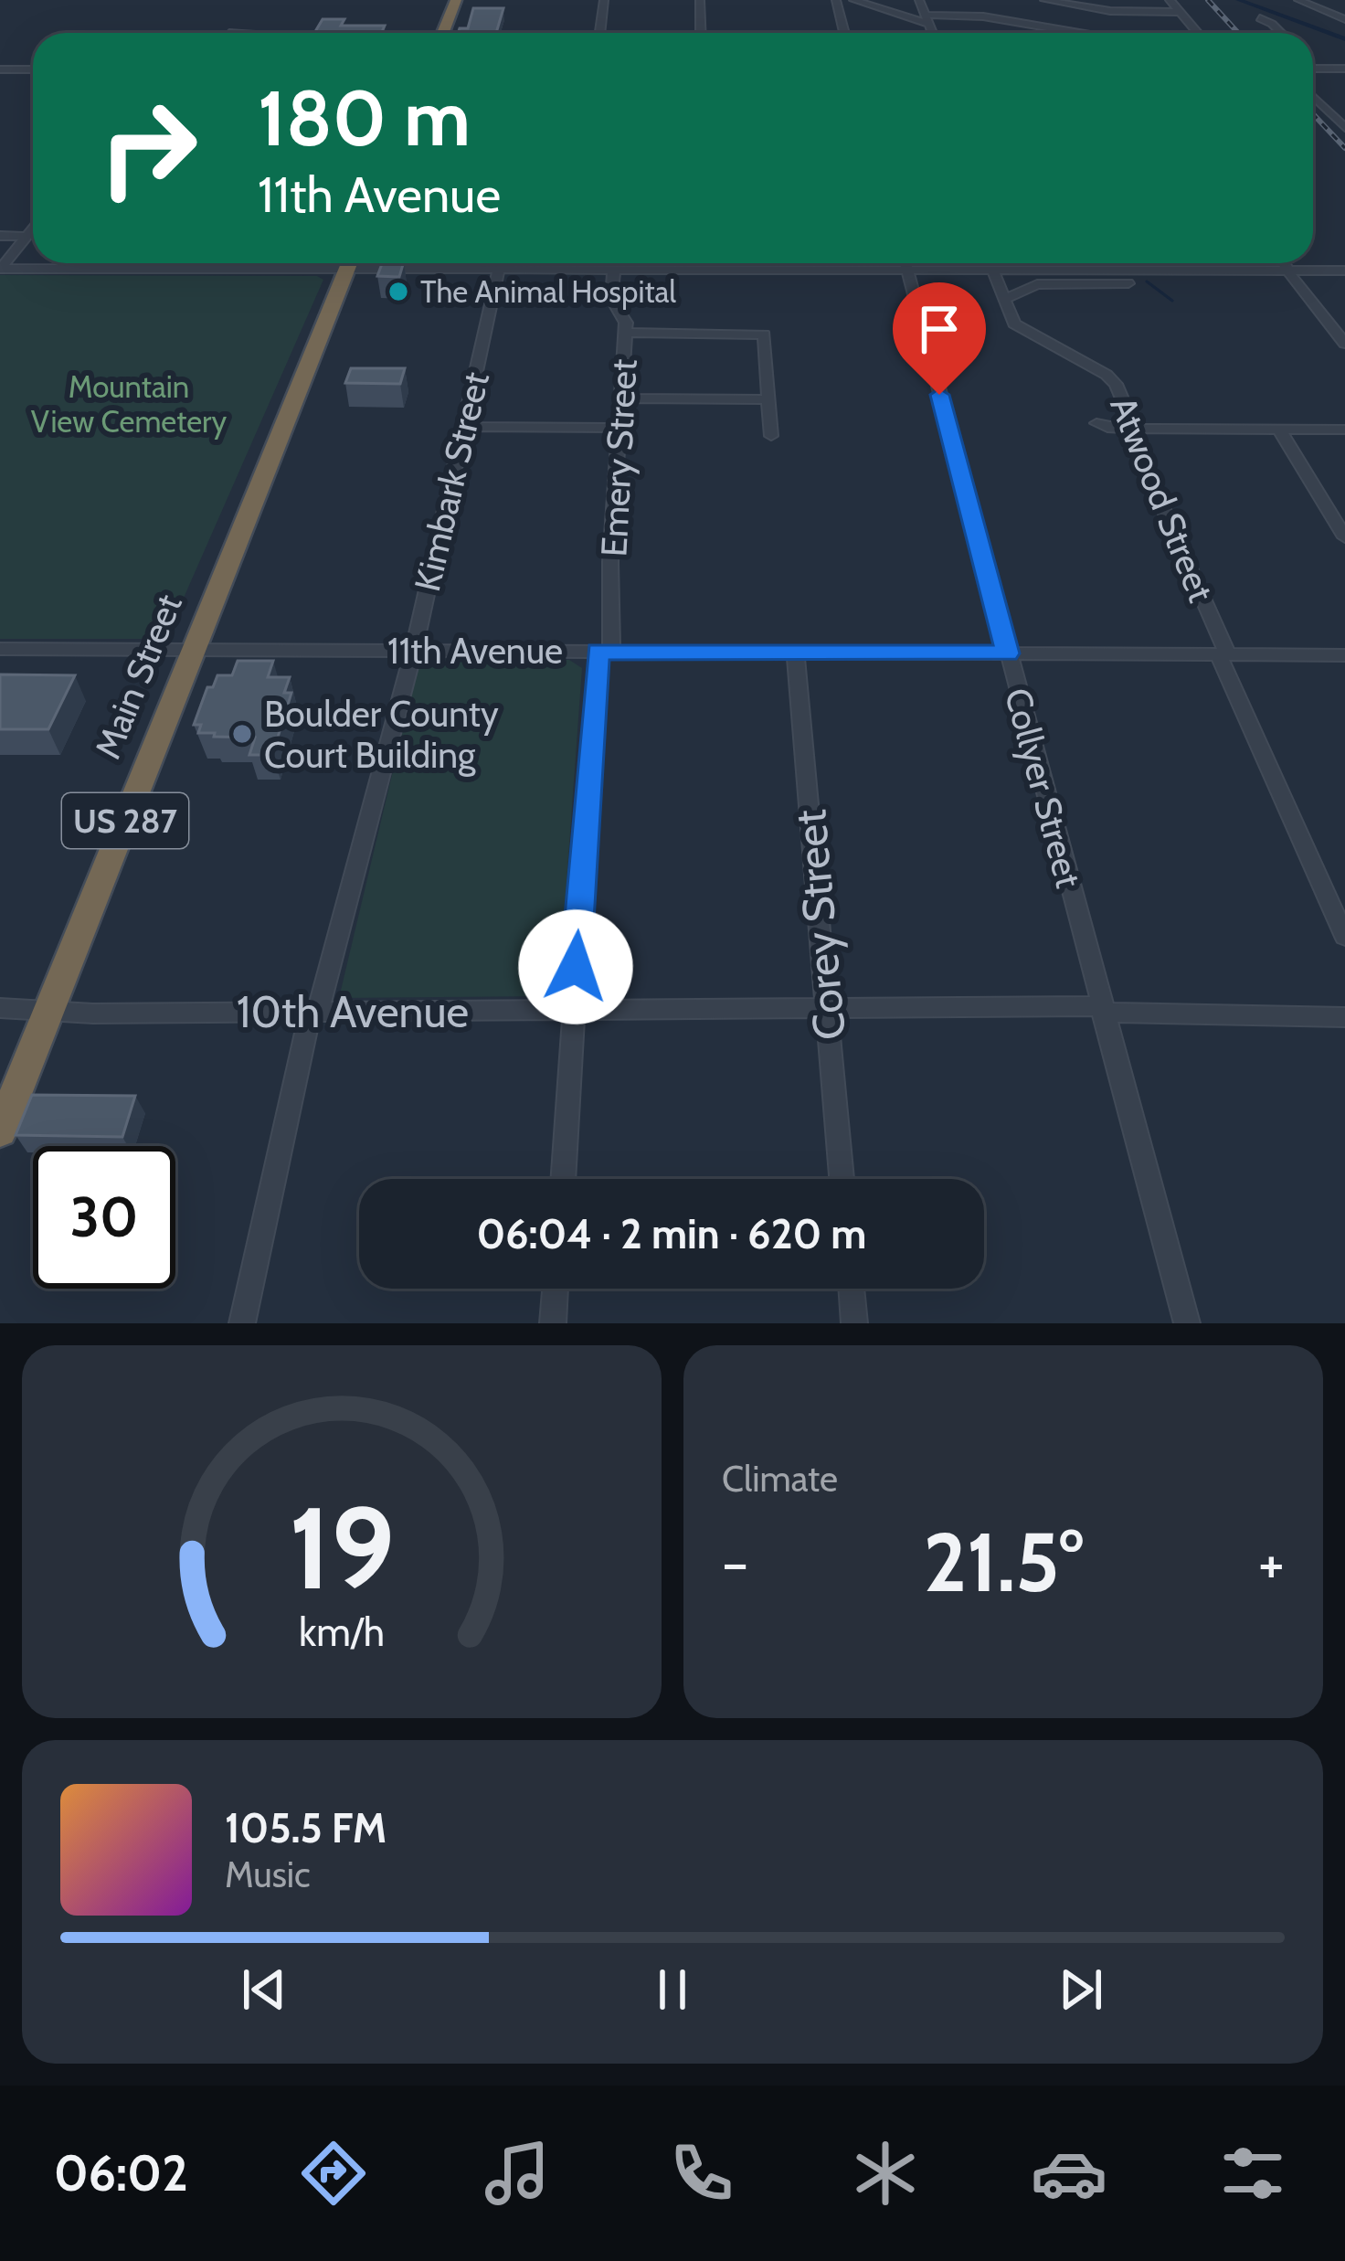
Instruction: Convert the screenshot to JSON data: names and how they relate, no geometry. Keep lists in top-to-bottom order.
{
  "streets": {
    "highway": ["Main Street", "US 287"],
    "street": [
      "Emery Street",
      "Kimbark Street",
      "Atwood Street",
      "11th Avenue",
      "Collyer Street",
      "Corey Street",
      "10th Avenue"
    ]
  },
  "crossings": [
    ["Emery Street", "11th Avenue"],
    ["Emery Street", "10th Avenue"],
    ["Kimbark Street", "11th Avenue"],
    ["Kimbark Street", "10th Avenue"],
    ["Atwood Street", "11th Avenue"],
    ["11th Avenue", "Main Street"],
    ["11th Avenue", "Collyer Street"],
    ["11th Avenue", "Corey Street"],
    ["Main Street", "10th Avenue"],
    ["Collyer Street", "10th Avenue"],
    ["Corey Street", "10th Avenue"]
  ],
  "parks": ["Mountain View Cemetery"],
  "places": ["The Animal Hospital", "Boulder County Court Building"],
  "page": {
    "turn": ["180 m", "11th Avenue"],
    "limit": "30",
    "trip": "06:04 · 2 min · 620 m",
    "tile": "Climate",
    "heat": ["−", "21.5°", "+"],
    "song": ["105.5 FM", "Music"],
    "tabs": "06:02",
    "gauge": ["19", "km/h"]
  }
}
